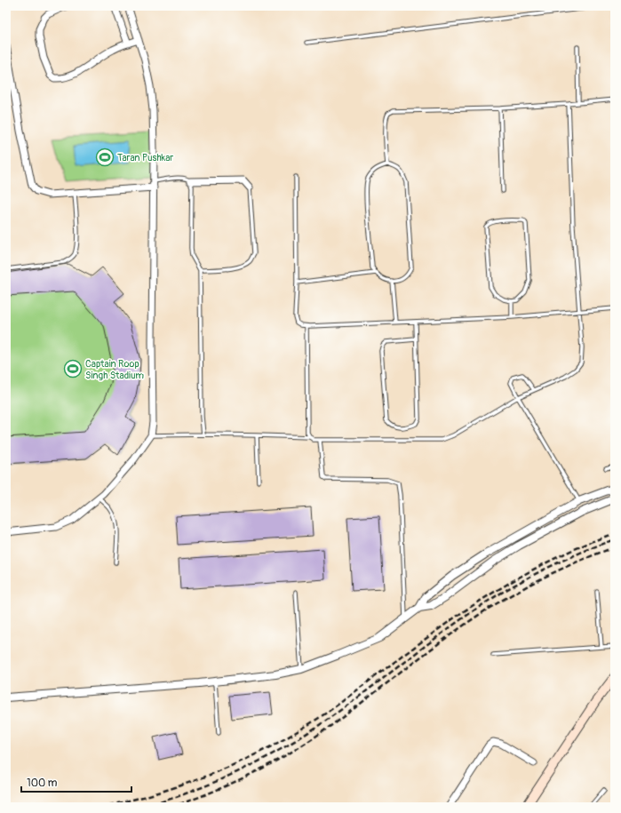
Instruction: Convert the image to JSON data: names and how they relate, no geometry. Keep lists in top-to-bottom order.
{
  "places": {
    "sports": ["Taran Pushkar", "Captain Roop Singh Stadium"]
  },
  "scale_bar": "100 m"
}
